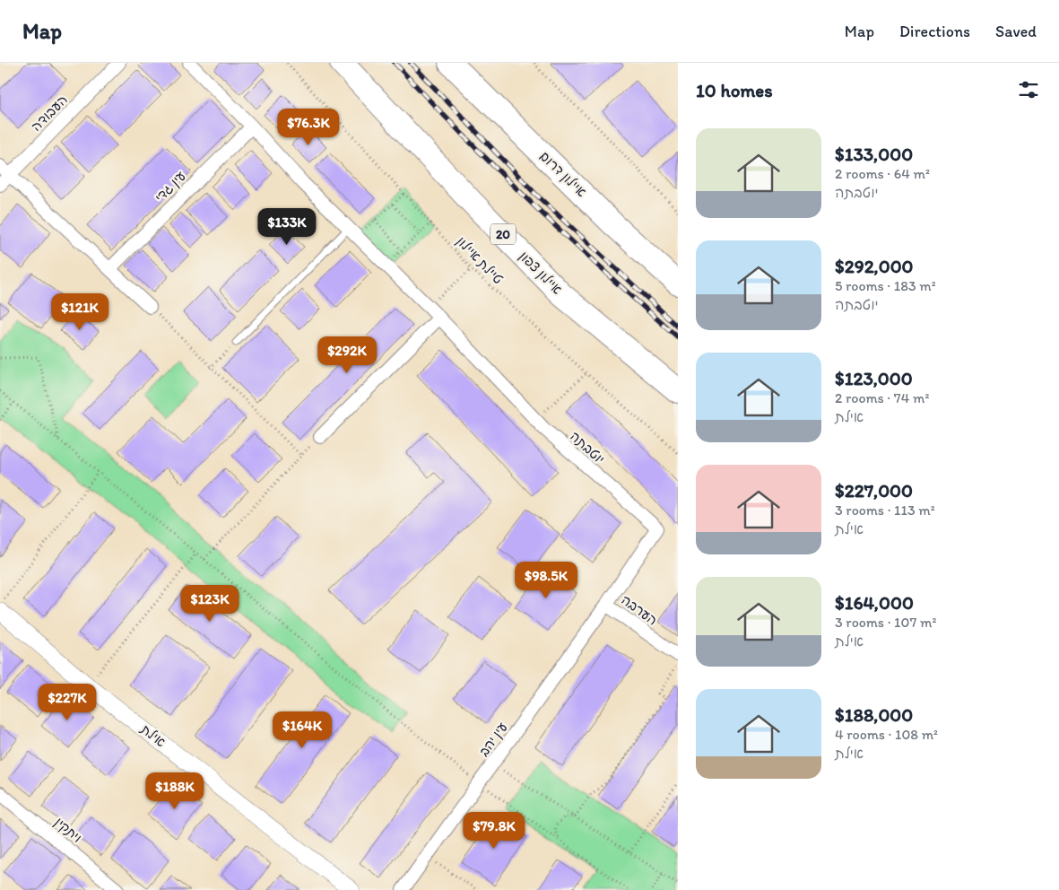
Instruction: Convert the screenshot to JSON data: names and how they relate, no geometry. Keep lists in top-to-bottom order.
{
  "streets": {
    "highway": ["איילון דרום", "20", "איילון צפון"],
    "street": [
      "העבודה",
      "עין גדי",
      "יוטבתה",
      "הערבה",
      "אילת",
      "עין יהב",
      "ויתקין"
    ],
    "path": ["טיילת איילון"]
  },
  "crossings": [
    ["עין גדי", "יוטבתה"],
    ["יוטבתה", "הערבה"],
    ["יוטבתה", "עין יהב"],
    ["הערבה", "עין יהב"]
  ],
  "page": {
    "header": "Map",
    "nav": ["Map", "Directions", "Saved"],
    "heading": "10 homes",
    "price": [
      "$76.3K",
      "$133K",
      "$121K",
      "$292K",
      "$98.5K",
      "$123K",
      "$227K",
      "$164K",
      "$188K",
      "$79.8K"
    ],
    "list": [
      {
        "name": "$133,000",
        "note": "2 rooms · 64 m² · יוטבתה"
      },
      {
        "name": "$292,000",
        "note": "5 rooms · 183 m² · יוטבתה"
      },
      {
        "name": "$123,000",
        "note": "2 rooms · 74 m² · אילת"
      },
      {
        "name": "$227,000",
        "note": "3 rooms · 113 m² · אילת"
      },
      {
        "name": "$164,000",
        "note": "3 rooms · 107 m² · אילת"
      },
      {
        "name": "$188,000",
        "note": "4 rooms · 108 m² · אילת"
      }
    ]
  }
}
